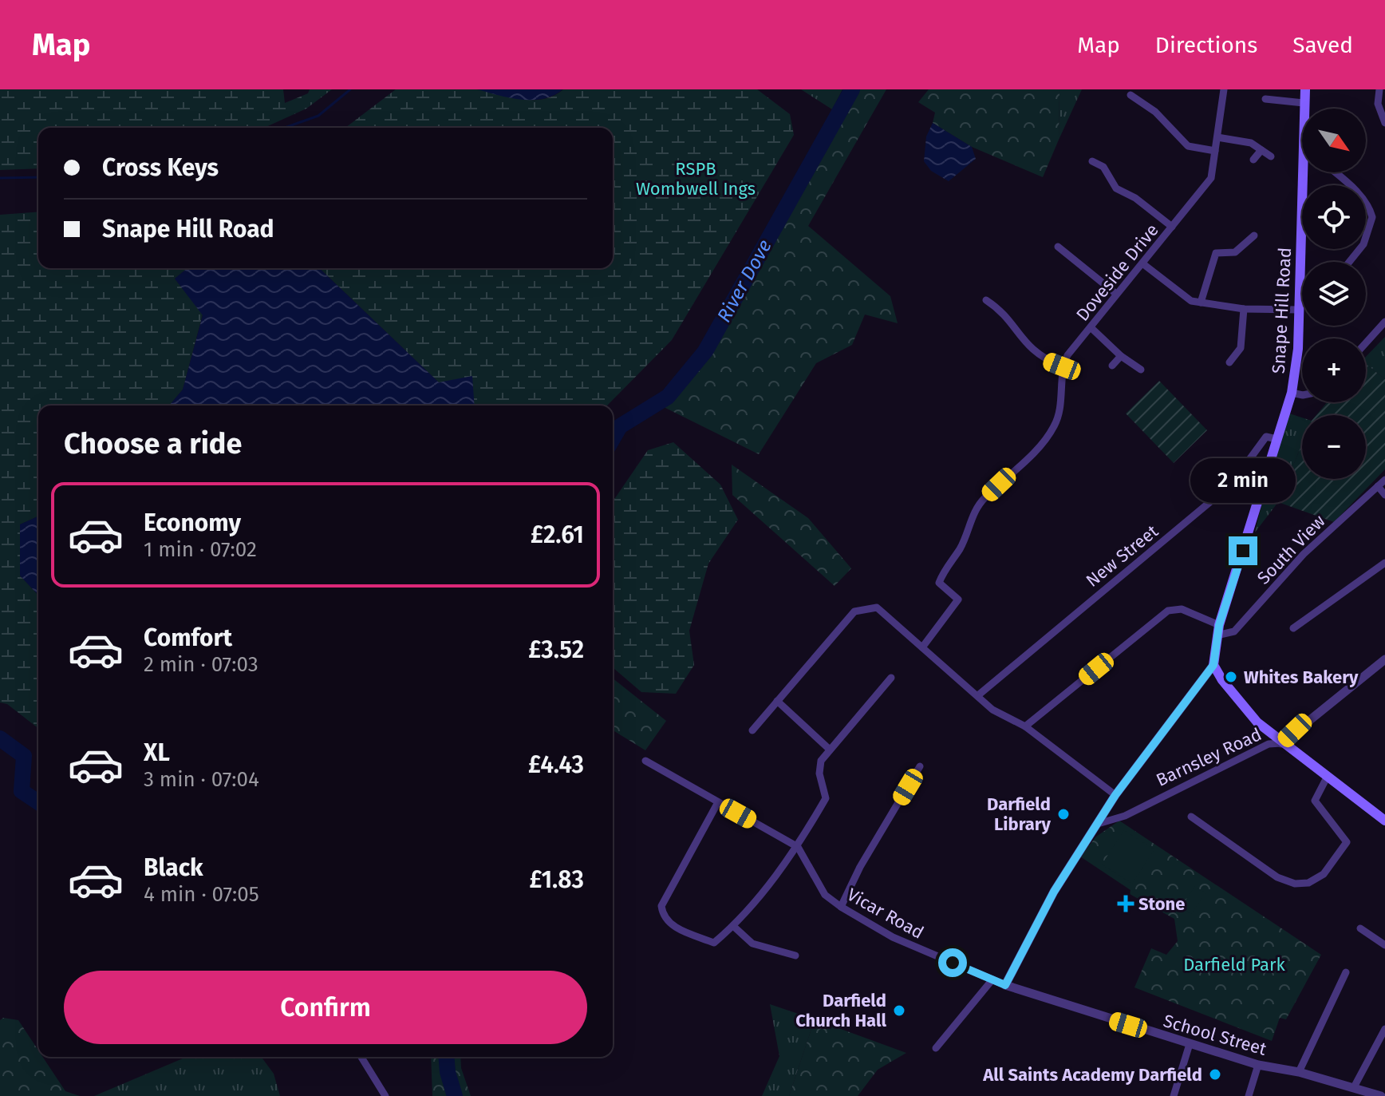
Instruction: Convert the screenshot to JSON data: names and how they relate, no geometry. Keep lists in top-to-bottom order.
{
  "streets": {
    "main road": ["Snape Hill Road"],
    "street": [
      "Doveside Drive",
      "South View",
      "New Street",
      "Barnsley Road",
      "Vicar Road",
      "School Street"
    ]
  },
  "crossings": [
    ["Snape Hill Road", "South View"],
    ["Snape Hill Road", "New Street"],
    ["Vicar Road", "School Street"]
  ],
  "water": ["River Dove"],
  "parks": ["RSPB Wombwell Ings", "Darfield Park"],
  "places": {
    "other": [
      "Whites Bakery",
      "Darfield Library",
      "Darfield Church Hall",
      "All Saints Academy Darfield"
    ],
    "health": ["Stone"]
  },
  "north": "bottom right",
  "page": {
    "header": "Map",
    "nav": ["Map", "Directions", "Saved"],
    "map_buttons": ["+", "−"],
    "banner": ["Cross Keys", "Snape Hill Road"],
    "heading": "Choose a ride",
    "bubble": "2 min",
    "list": [
      {
        "name": "Economy",
        "note": "1 min · 07:02",
        "value": "£2.61"
      },
      {
        "name": "Comfort",
        "note": "2 min · 07:03",
        "value": "£3.52"
      },
      {
        "name": "XL",
        "note": "3 min · 07:04",
        "value": "£4.43"
      },
      {
        "name": "Black",
        "note": "4 min · 07:05",
        "value": "£1.83"
      }
    ],
    "buttons": "Confirm"
  }
}
